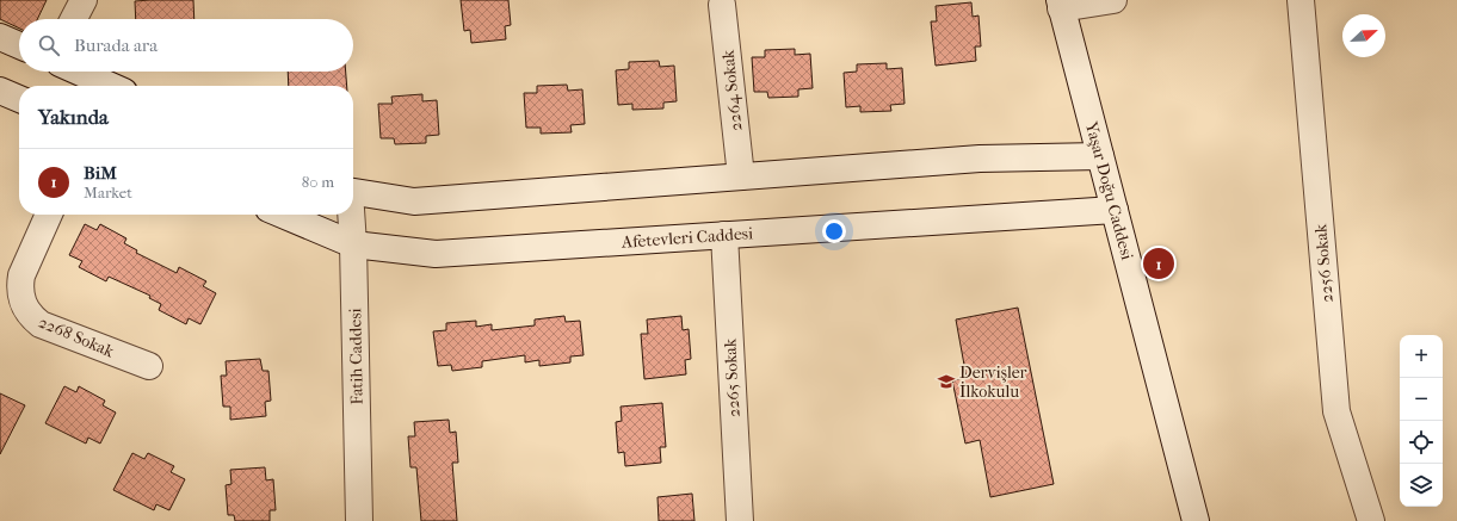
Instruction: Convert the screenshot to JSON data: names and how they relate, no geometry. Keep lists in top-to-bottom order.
{
  "streets": {
    "main road": [
      "2264 Sokak",
      "Yaşar Doğu Caddesi",
      "Afetevleri Caddesi",
      "2256 Sokak",
      "2268 Sokak",
      "Fatih Caddesi",
      "2265 Sokak"
    ]
  },
  "crossings": [
    ["Yaşar Doğu Caddesi", "Afetevleri Caddesi"],
    ["Afetevleri Caddesi", "Fatih Caddesi"],
    ["Afetevleri Caddesi", "2265 Sokak"]
  ],
  "places": {
    "school or university": ["Dervişler İlkokulu"]
  },
  "north": "top right",
  "page": {
    "search": "Burada ara",
    "heading": "Yakında",
    "list": [
      {
        "mark": "1",
        "name": "BiM",
        "note": "Market",
        "value": "80 m"
      }
    ],
    "pins": "1",
    "map_buttons": ["+", "−"]
  }
}
